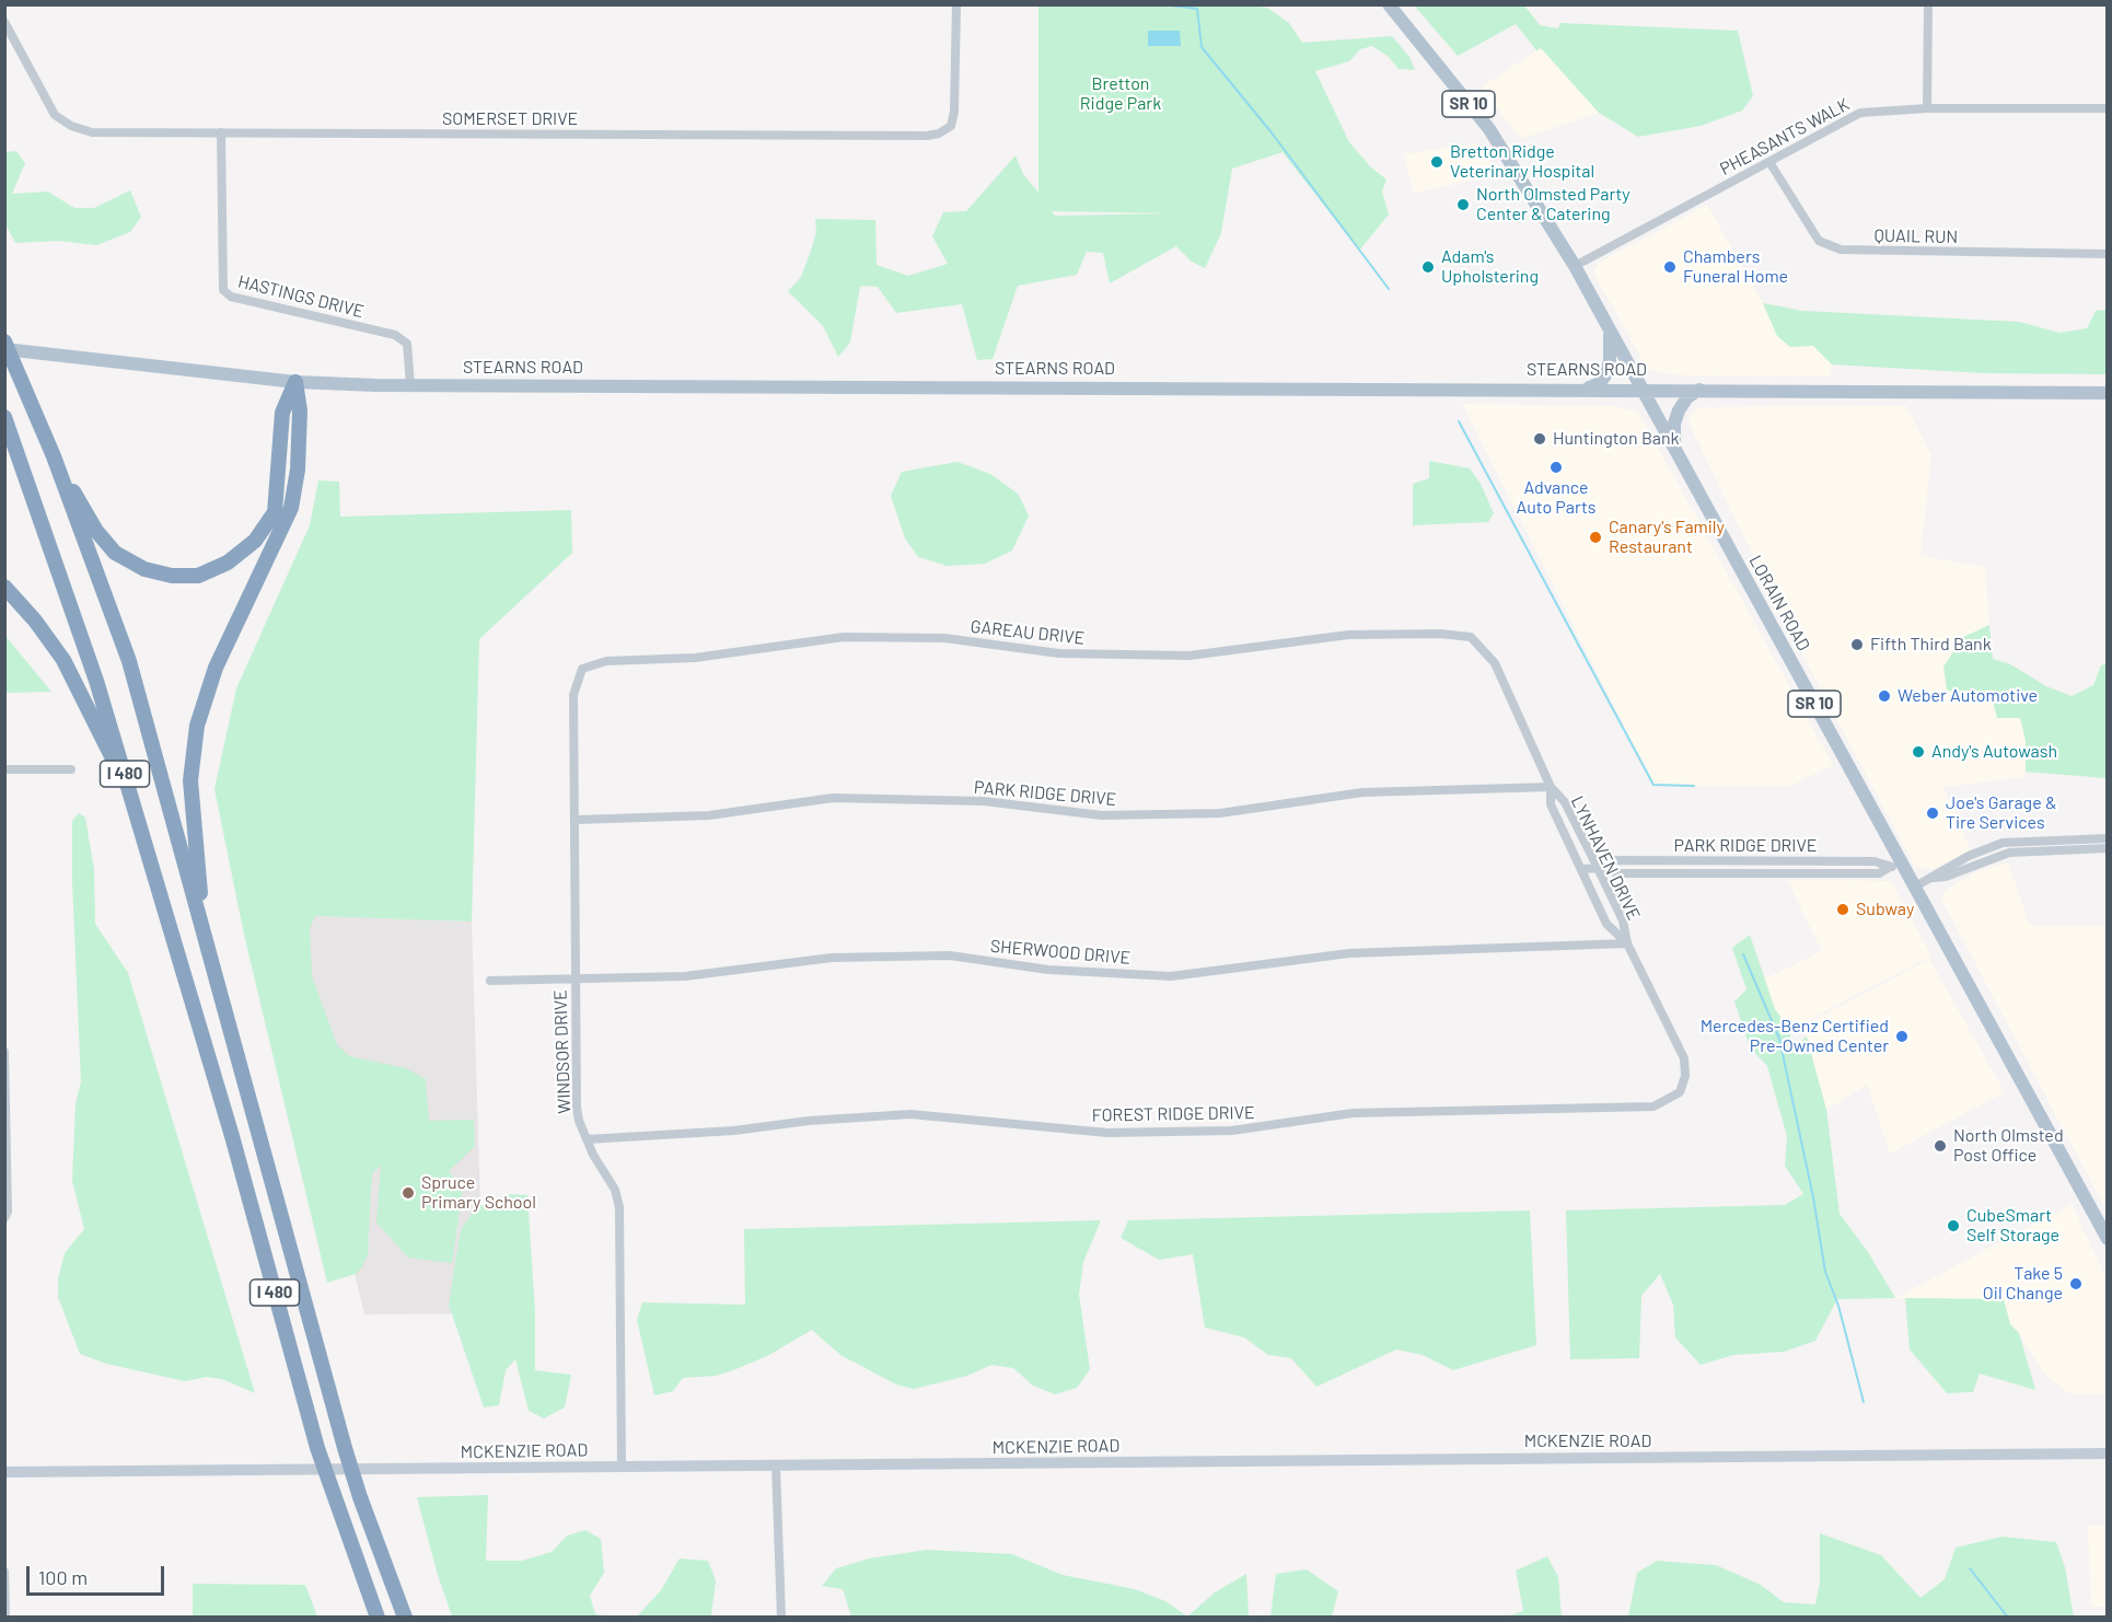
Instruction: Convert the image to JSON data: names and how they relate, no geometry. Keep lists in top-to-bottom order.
{
  "streets": {
    "highway": ["I 480"],
    "main road": ["SR 10", "STEARNS ROAD", "LORAIN ROAD"],
    "street": [
      "SOMERSET DRIVE",
      "PHEASANTS WALK",
      "QUAIL RUN",
      "HASTINGS DRIVE",
      "GAREAU DRIVE",
      "PARK RIDGE DRIVE",
      "LYNHAVEN DRIVE",
      "SHERWOOD DRIVE",
      "WINDSOR DRIVE",
      "FOREST RIDGE DRIVE",
      "MCKENZIE ROAD"
    ]
  },
  "crossings": [
    ["SOMERSET DRIVE", "HASTINGS DRIVE"],
    ["PHEASANTS WALK", "QUAIL RUN"],
    ["PHEASANTS WALK", "LORAIN ROAD"],
    ["HASTINGS DRIVE", "STEARNS ROAD"],
    ["STEARNS ROAD", "LORAIN ROAD"],
    ["LORAIN ROAD", "PARK RIDGE DRIVE"],
    ["GAREAU DRIVE", "LYNHAVEN DRIVE"],
    ["GAREAU DRIVE", "WINDSOR DRIVE"],
    ["PARK RIDGE DRIVE", "LYNHAVEN DRIVE"],
    ["PARK RIDGE DRIVE", "WINDSOR DRIVE"],
    ["LYNHAVEN DRIVE", "SHERWOOD DRIVE"],
    ["LYNHAVEN DRIVE", "FOREST RIDGE DRIVE"],
    ["SHERWOOD DRIVE", "WINDSOR DRIVE"],
    ["WINDSOR DRIVE", "FOREST RIDGE DRIVE"],
    ["WINDSOR DRIVE", "MCKENZIE ROAD"]
  ],
  "parks": ["Bretton Ridge Park"],
  "places": [
    "Bretton Ridge Veterinary Hospital",
    "North Olmsted Party Center & Catering",
    "Adam's Upholstering",
    "Chambers Funeral Home",
    "Huntington Bank",
    "Advance Auto Parts",
    "Canary's Family Restaurant",
    "Fifth Third Bank",
    "Weber Automotive",
    "Andy's Autowash",
    "Joe's Garage & Tire Services",
    "Subway",
    "Mercedes-Benz Certified Pre-Owned Center",
    "North Olmsted Post Office",
    "Spruce Primary School",
    "CubeSmart Self Storage",
    "Take 5 Oil Change"
  ],
  "scale_bar": "100 m"
}
